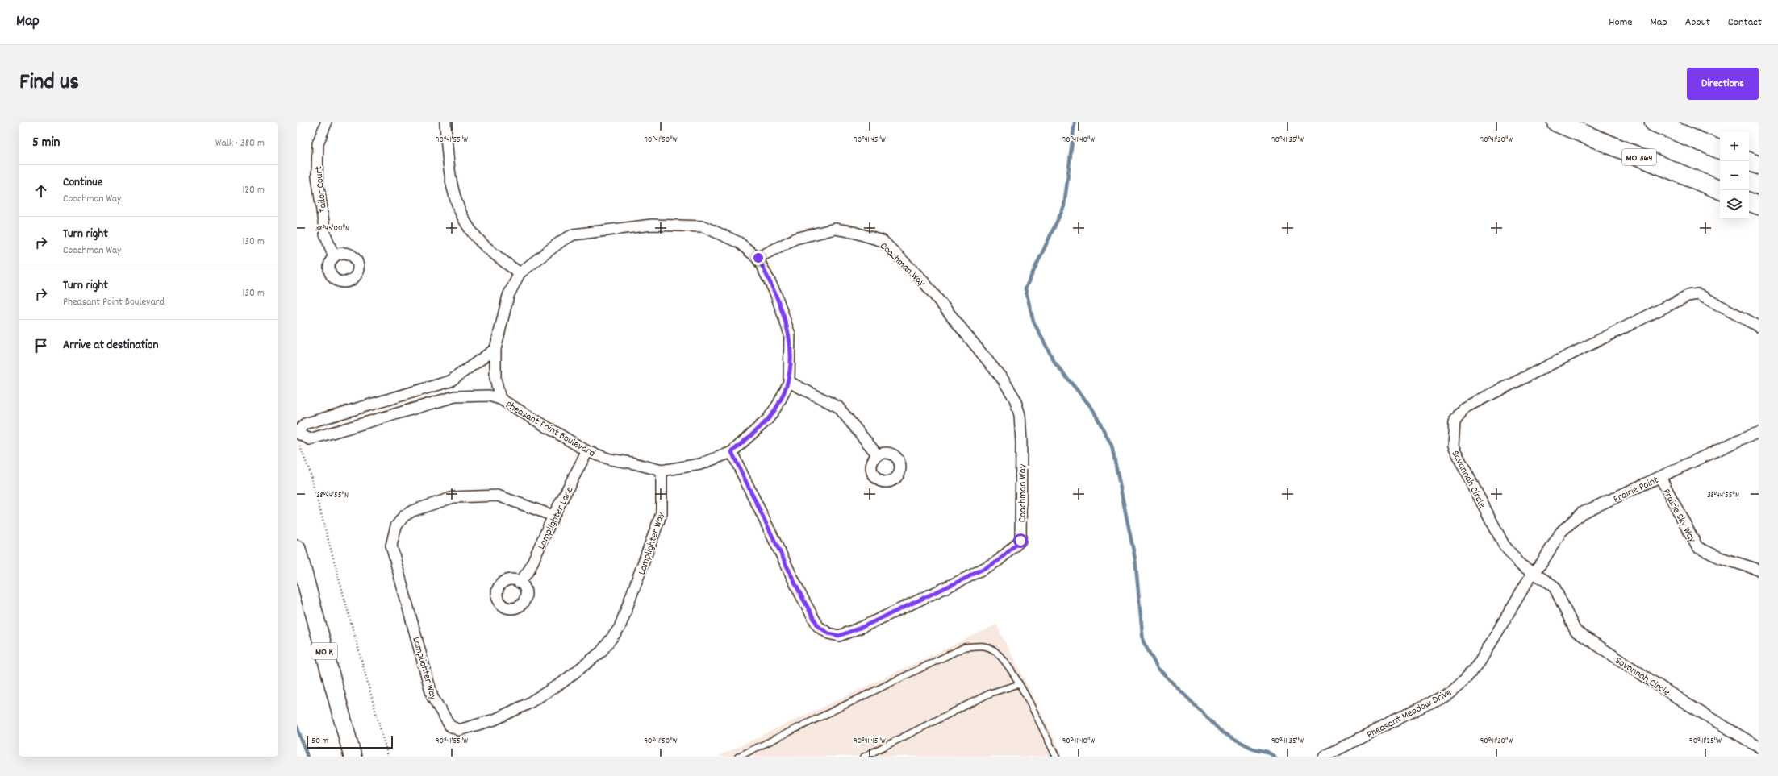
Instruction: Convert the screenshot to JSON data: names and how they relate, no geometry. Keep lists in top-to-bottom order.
{
  "streets": {
    "highway": ["MO 364"],
    "main road": ["MO K"],
    "street": [
      "Tailor Court",
      "Coachman Way",
      "Pheasant Point Boulevard",
      "Savannah Circle",
      "Prairie Point",
      "Prairie Sky Way",
      "Lamplighter Lane",
      "Lamplighter Way",
      "Pheasant Meadow Drive"
    ]
  },
  "crossings": [
    ["Coachman Way", "Pheasant Point Boulevard"],
    ["Pheasant Point Boulevard", "Lamplighter Lane"],
    ["Pheasant Point Boulevard", "Lamplighter Way"],
    ["Savannah Circle", "Prairie Point"],
    ["Savannah Circle", "Pheasant Meadow Drive"],
    ["Prairie Point", "Prairie Sky Way"],
    ["Prairie Point", "Pheasant Meadow Drive"],
    ["Lamplighter Lane", "Lamplighter Way"]
  ],
  "scale_bar": "50 m",
  "page": {
    "header": "Map",
    "nav": [
      "Home",
      "Map",
      "About",
      "Contact"
    ],
    "title": "Find us",
    "buttons": "Directions",
    "heading": ["5 min", "Walk · 380 m"],
    "map_buttons": ["+", "−"],
    "list": [
      ["Continue", "Coachman Way", "120 m"],
      ["Turn right", "Coachman Way", "130 m"],
      ["Turn right", "Pheasant Point Boulevard", "130 m"],
      "Arrive at destination"
    ],
    "scale": "50 m"
  },
  "coordinates": [
    "90°41'55\"W",
    "90°41'50\"W",
    "90°41'45\"W",
    "90°41'40\"W",
    "90°41'35\"W",
    "90°41'30\"W",
    "38°45'00\"N",
    "38°44'55\"N",
    "90°41'25\"W"
  ]
}
